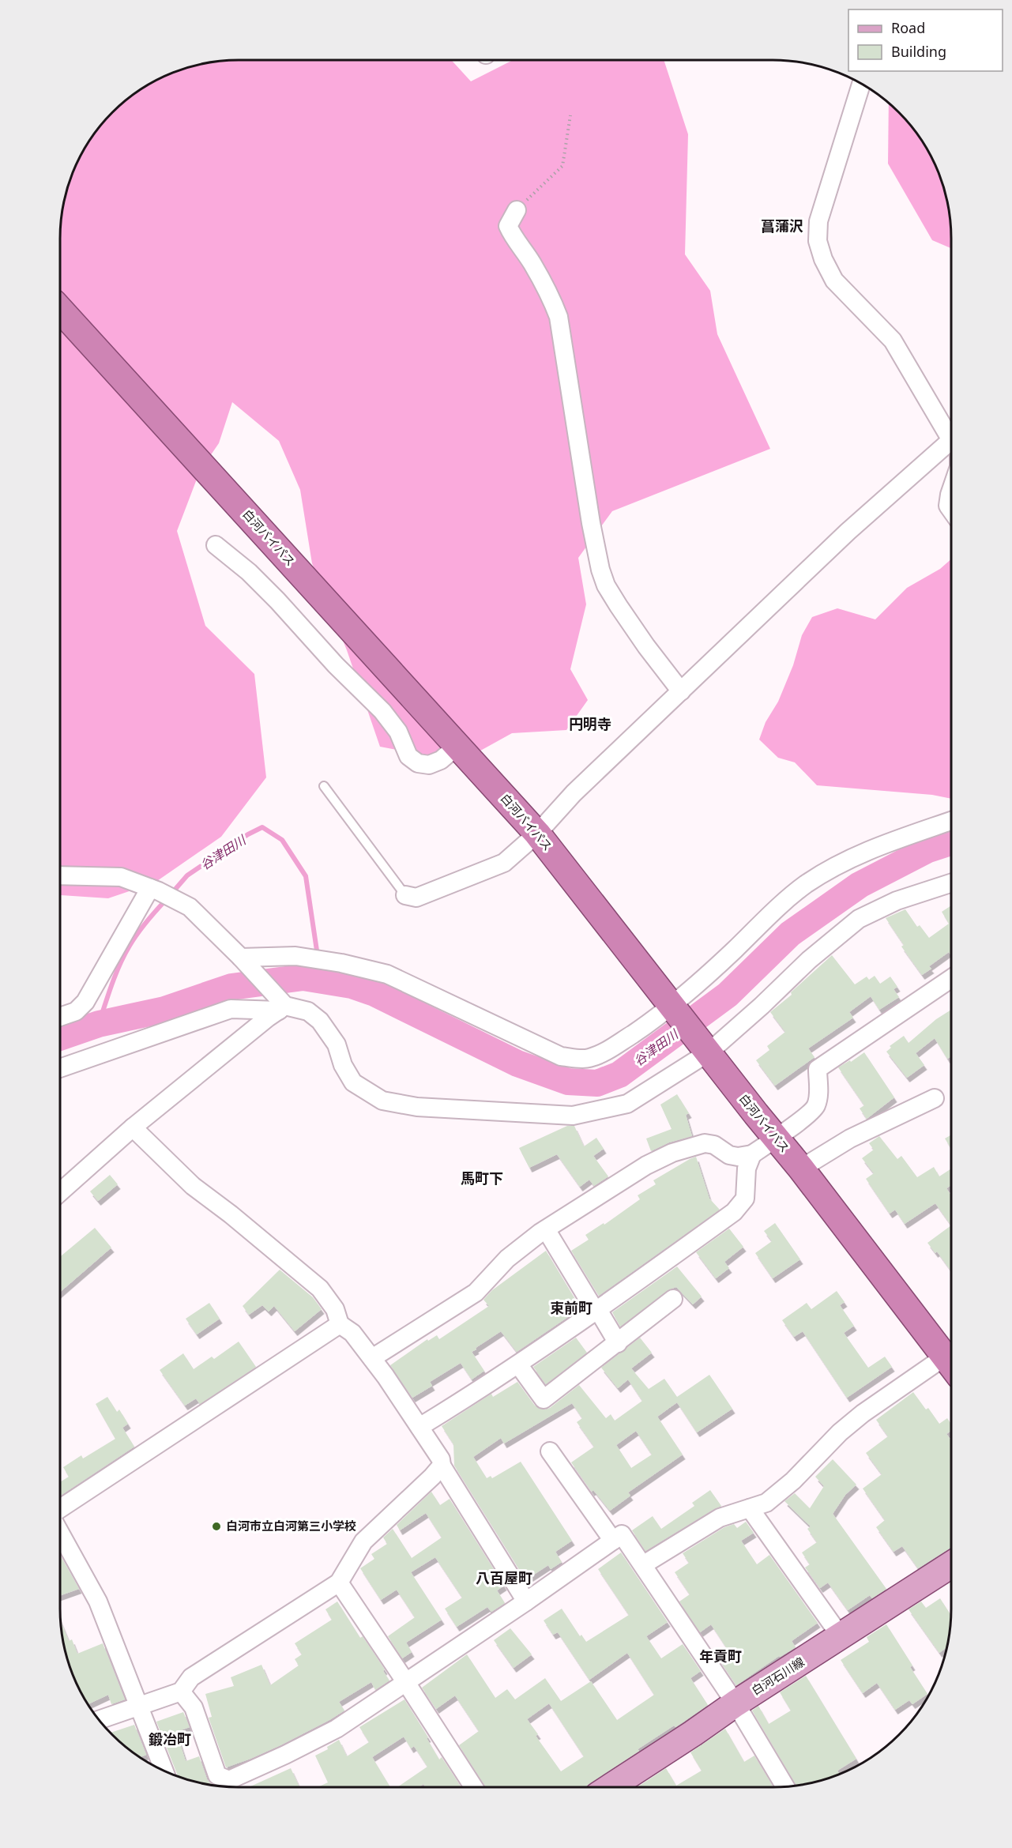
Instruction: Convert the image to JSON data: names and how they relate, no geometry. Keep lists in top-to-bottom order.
{
  "streets": {
    "highway": ["白河バイパス"],
    "main road": ["白河石川線"]
  },
  "districts": [
    "菖蒲沢",
    "円明寺",
    "馬町下",
    "束前町",
    "八百屋町",
    "年貢町",
    "鍛冶町"
  ],
  "water": ["谷津田川"],
  "places": ["白河市立白河第三小学校"],
  "legend": ["Road", "Building"]
}
